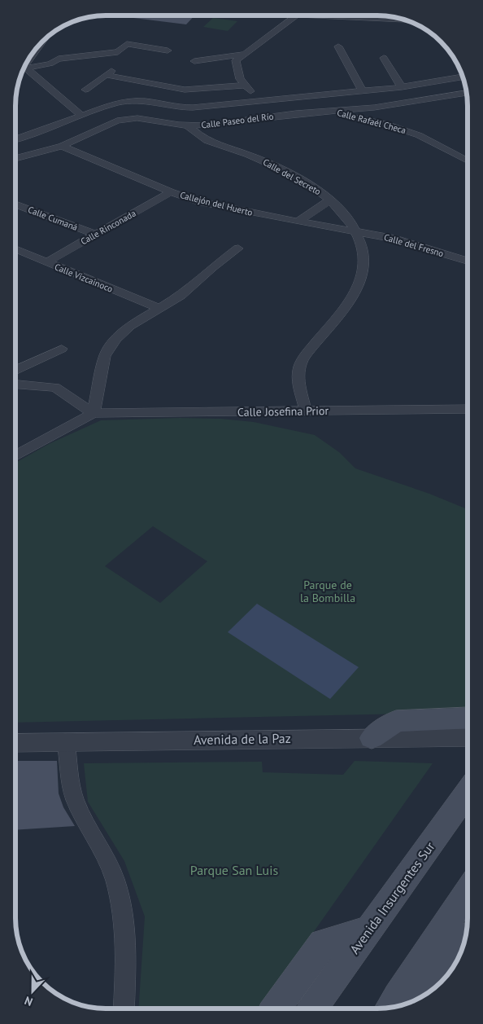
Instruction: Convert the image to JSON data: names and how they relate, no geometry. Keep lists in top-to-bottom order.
{
  "streets": {
    "main road": ["Avenida Insurgentes Sur"],
    "street": [
      "Calle Paseo del Río",
      "Calle Rafaél Checa",
      "Calle del Secreto",
      "Callejón del Huerto",
      "Calle Cumaná",
      "Calle Rinconada",
      "Calle del Fresno",
      "Calle Vizcainoco",
      "Calle Josefina Prior",
      "Avenida de la Paz"
    ]
  },
  "crossings": [
    ["Calle Paseo del Río", "Calle Rafaél Checa"],
    ["Calle Paseo del Río", "Calle del Secreto"],
    ["Calle Paseo del Río", "Callejón del Huerto"],
    ["Calle del Secreto", "Callejón del Huerto"],
    ["Calle del Secreto", "Calle del Fresno"],
    ["Calle del Secreto", "Calle Josefina Prior"],
    ["Callejón del Huerto", "Calle Rinconada"],
    ["Callejón del Huerto", "Calle del Fresno"],
    ["Calle Cumaná", "Calle Rinconada"],
    ["Calle Rinconada", "Calle Vizcainoco"]
  ],
  "parks": ["Parque de la Bombilla", "Parque San Luis"],
  "north": "bottom"
}
